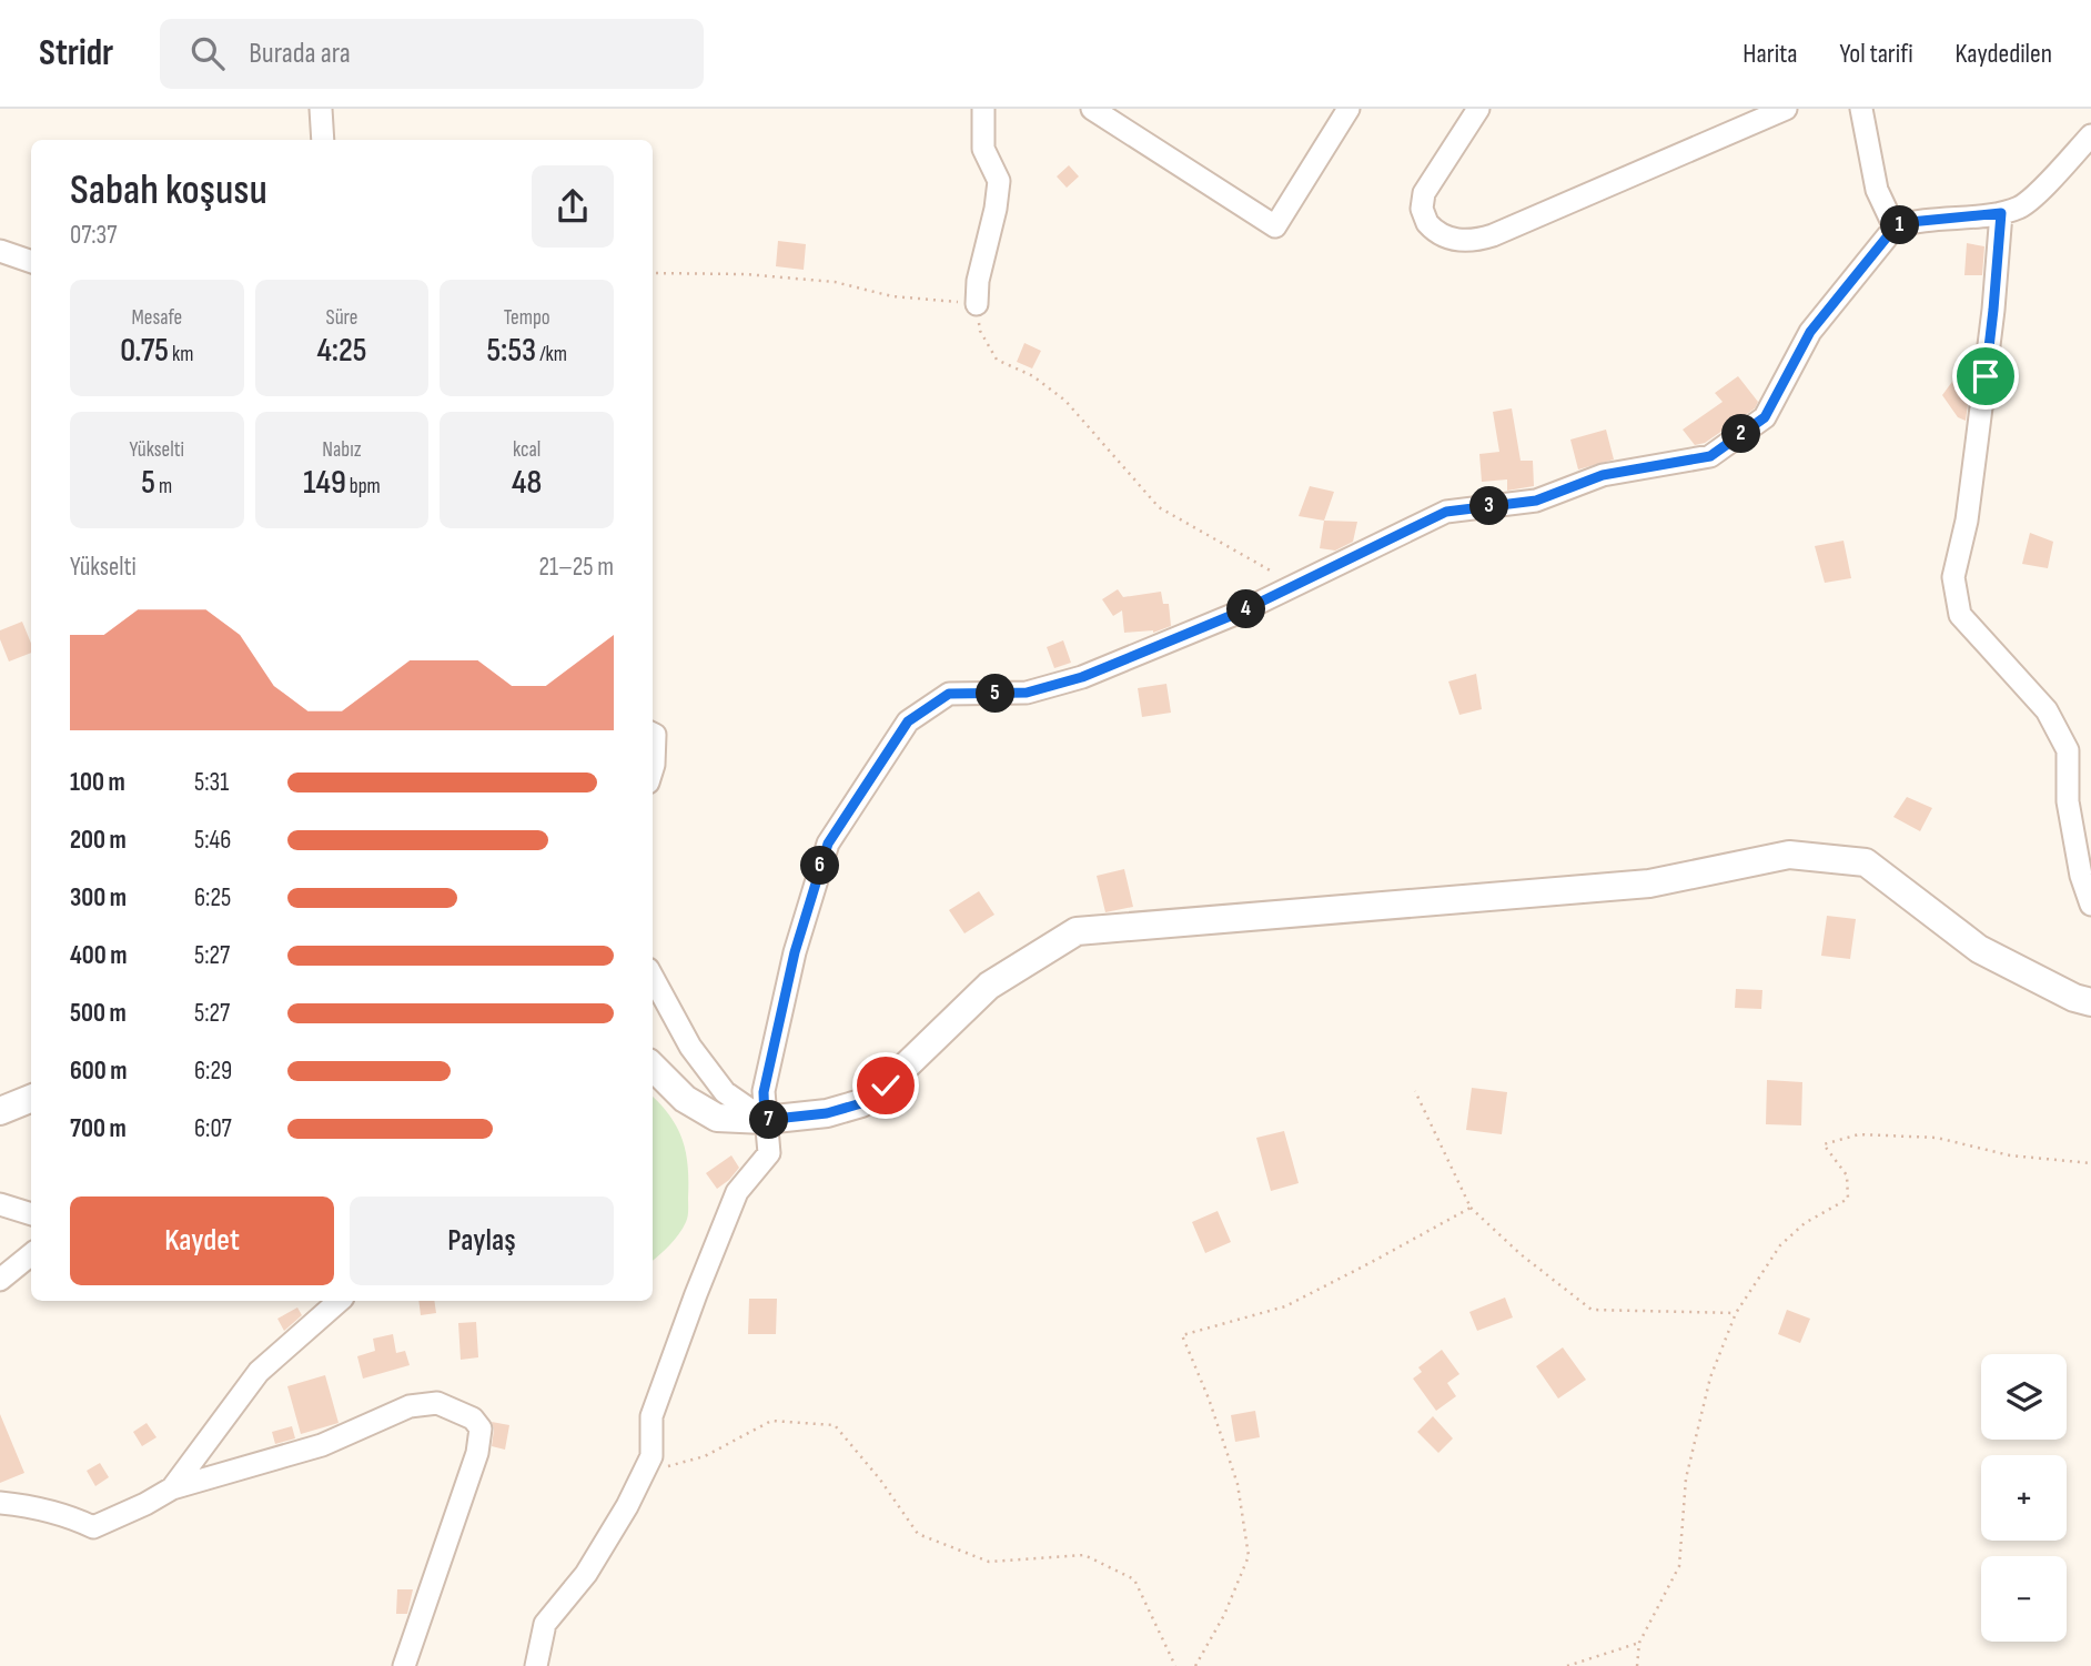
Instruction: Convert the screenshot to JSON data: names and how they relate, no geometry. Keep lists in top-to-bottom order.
{
  "page": {
    "header": "Stridr",
    "search": "Burada ara",
    "nav": ["Harita", "Yol tarifi", "Kaydedilen"],
    "heading": ["Sabah koşusu", "07:37"],
    "pins": [
      "1",
      "2",
      "3",
      "4",
      "5",
      "6",
      "7"
    ],
    "stats": [
      ["Mesafe", "0.75 km"],
      ["Süre", "4:25"],
      ["Tempo", "5:53 /km"],
      ["Yükselti", "5 m"],
      ["Nabız", "149 bpm"],
      ["kcal", "48"]
    ],
    "chart": ["Yükselti", "21–25 m"],
    "list": [
      {
        "name": "100 m",
        "note": "5:31"
      },
      {
        "name": "200 m",
        "note": "5:46"
      },
      {
        "name": "300 m",
        "note": "6:25"
      },
      {
        "name": "400 m",
        "note": "5:27"
      },
      {
        "name": "500 m",
        "note": "5:27"
      },
      {
        "name": "600 m",
        "note": "6:29"
      },
      {
        "name": "700 m",
        "note": "6:07"
      }
    ],
    "buttons": ["Kaydet", "Paylaş"],
    "map_buttons": ["+", "−"]
  }
}
